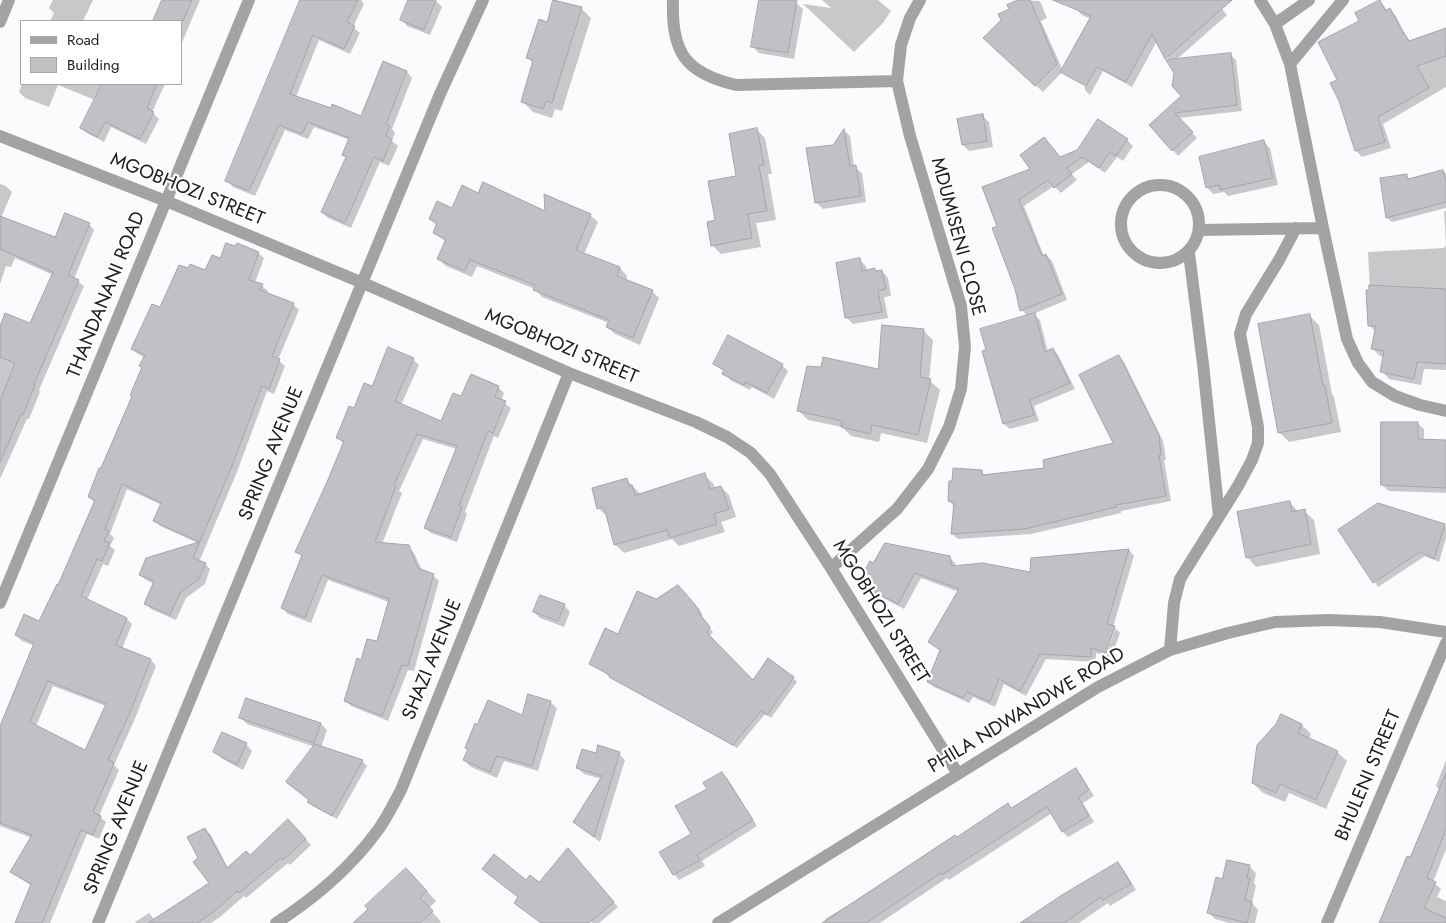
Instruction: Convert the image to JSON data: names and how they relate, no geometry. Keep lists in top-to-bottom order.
{
  "streets": {
    "street": [
      "MGOBHOZI STREET",
      "MDUMISENI CLOSE",
      "THANDANANI ROAD",
      "SPRING AVENUE",
      "SHAZI AVENUE",
      "PHILA NDWANDWE ROAD",
      "BHULENI STREET"
    ]
  },
  "crossings": [
    ["MGOBHOZI STREET", "MDUMISENI CLOSE"],
    ["MGOBHOZI STREET", "THANDANANI ROAD"],
    ["MGOBHOZI STREET", "SPRING AVENUE"],
    ["MGOBHOZI STREET", "SHAZI AVENUE"],
    ["MGOBHOZI STREET", "PHILA NDWANDWE ROAD"]
  ],
  "legend": ["Road", "Building"]
}
